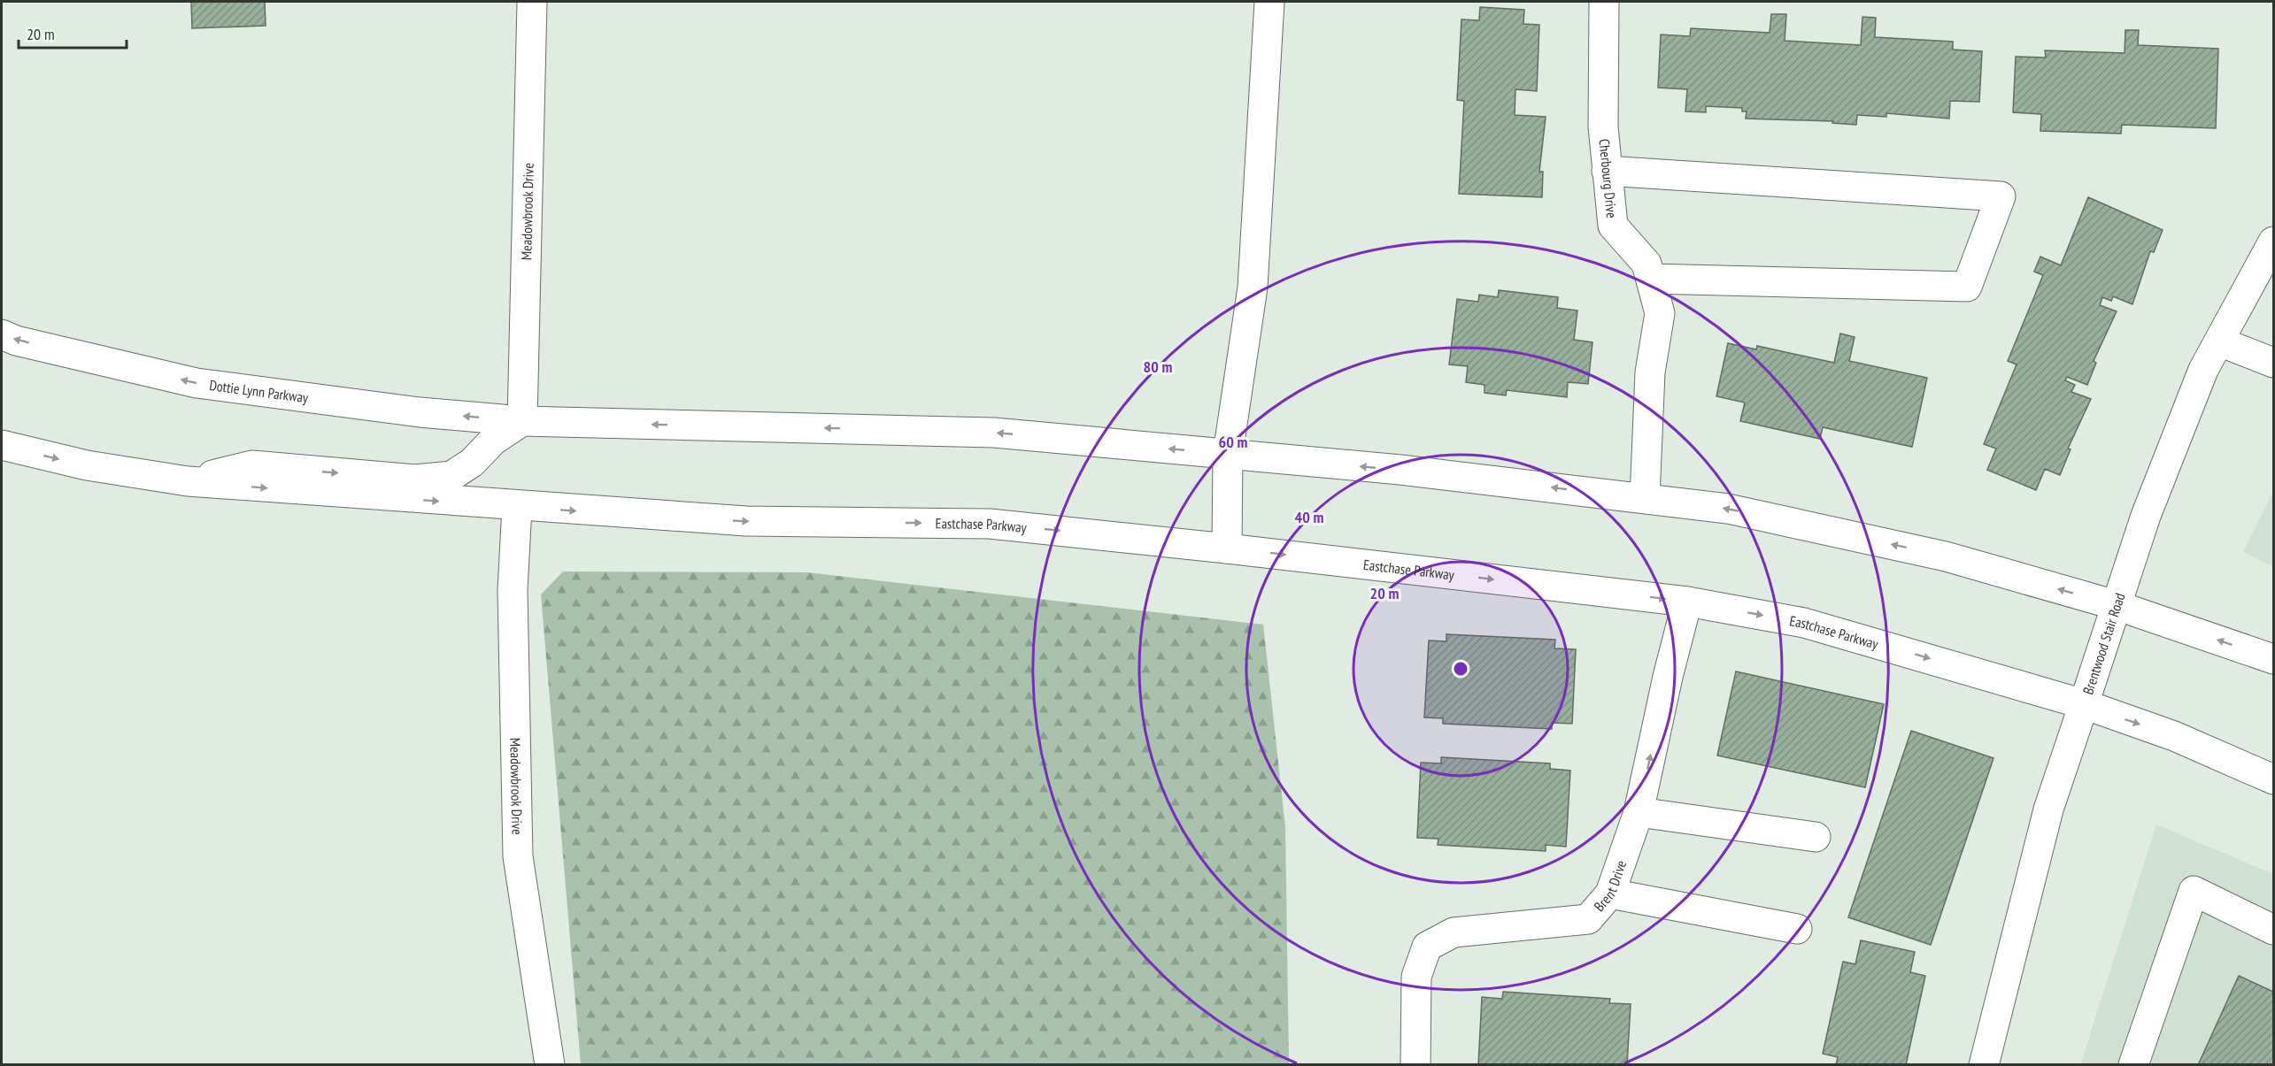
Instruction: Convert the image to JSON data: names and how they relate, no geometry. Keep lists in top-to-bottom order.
{
  "streets": {
    "main road": [
      "Cherbourg Drive",
      "Meadowbrook Drive",
      "Dottie Lynn Parkway",
      "Eastchase Parkway",
      "Brentwood Stair Road",
      "Brent Drive"
    ]
  },
  "crossings": [
    ["Meadowbrook Drive", "Dottie Lynn Parkway"],
    ["Meadowbrook Drive", "Eastchase Parkway"],
    ["Eastchase Parkway", "Brentwood Stair Road"],
    ["Eastchase Parkway", "Brent Drive"]
  ],
  "scale_bar": "20 m",
  "rings": [
    "80 m",
    "60 m",
    "40 m",
    "20 m"
  ]
}
